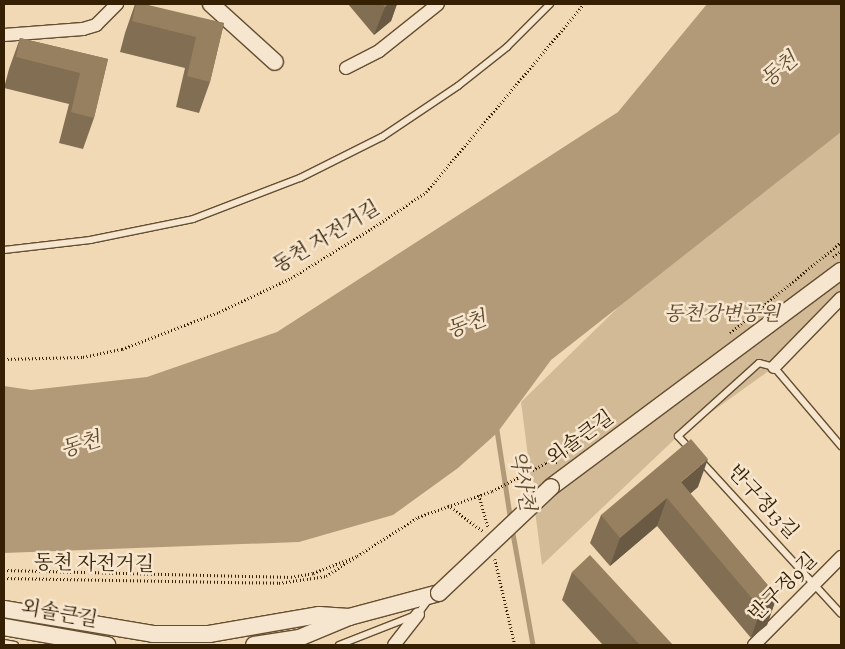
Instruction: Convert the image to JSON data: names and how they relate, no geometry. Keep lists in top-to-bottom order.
{
  "streets": {
    "street": ["외솔큰길", "반구정9길"],
    "lane": ["반구정13길"],
    "path": ["동천 자전거길"]
  },
  "crossings": [
    ["반구정13길", "반구정9길"]
  ],
  "water": ["동천", "약사천"],
  "parks": ["동천강변공원"]
}
